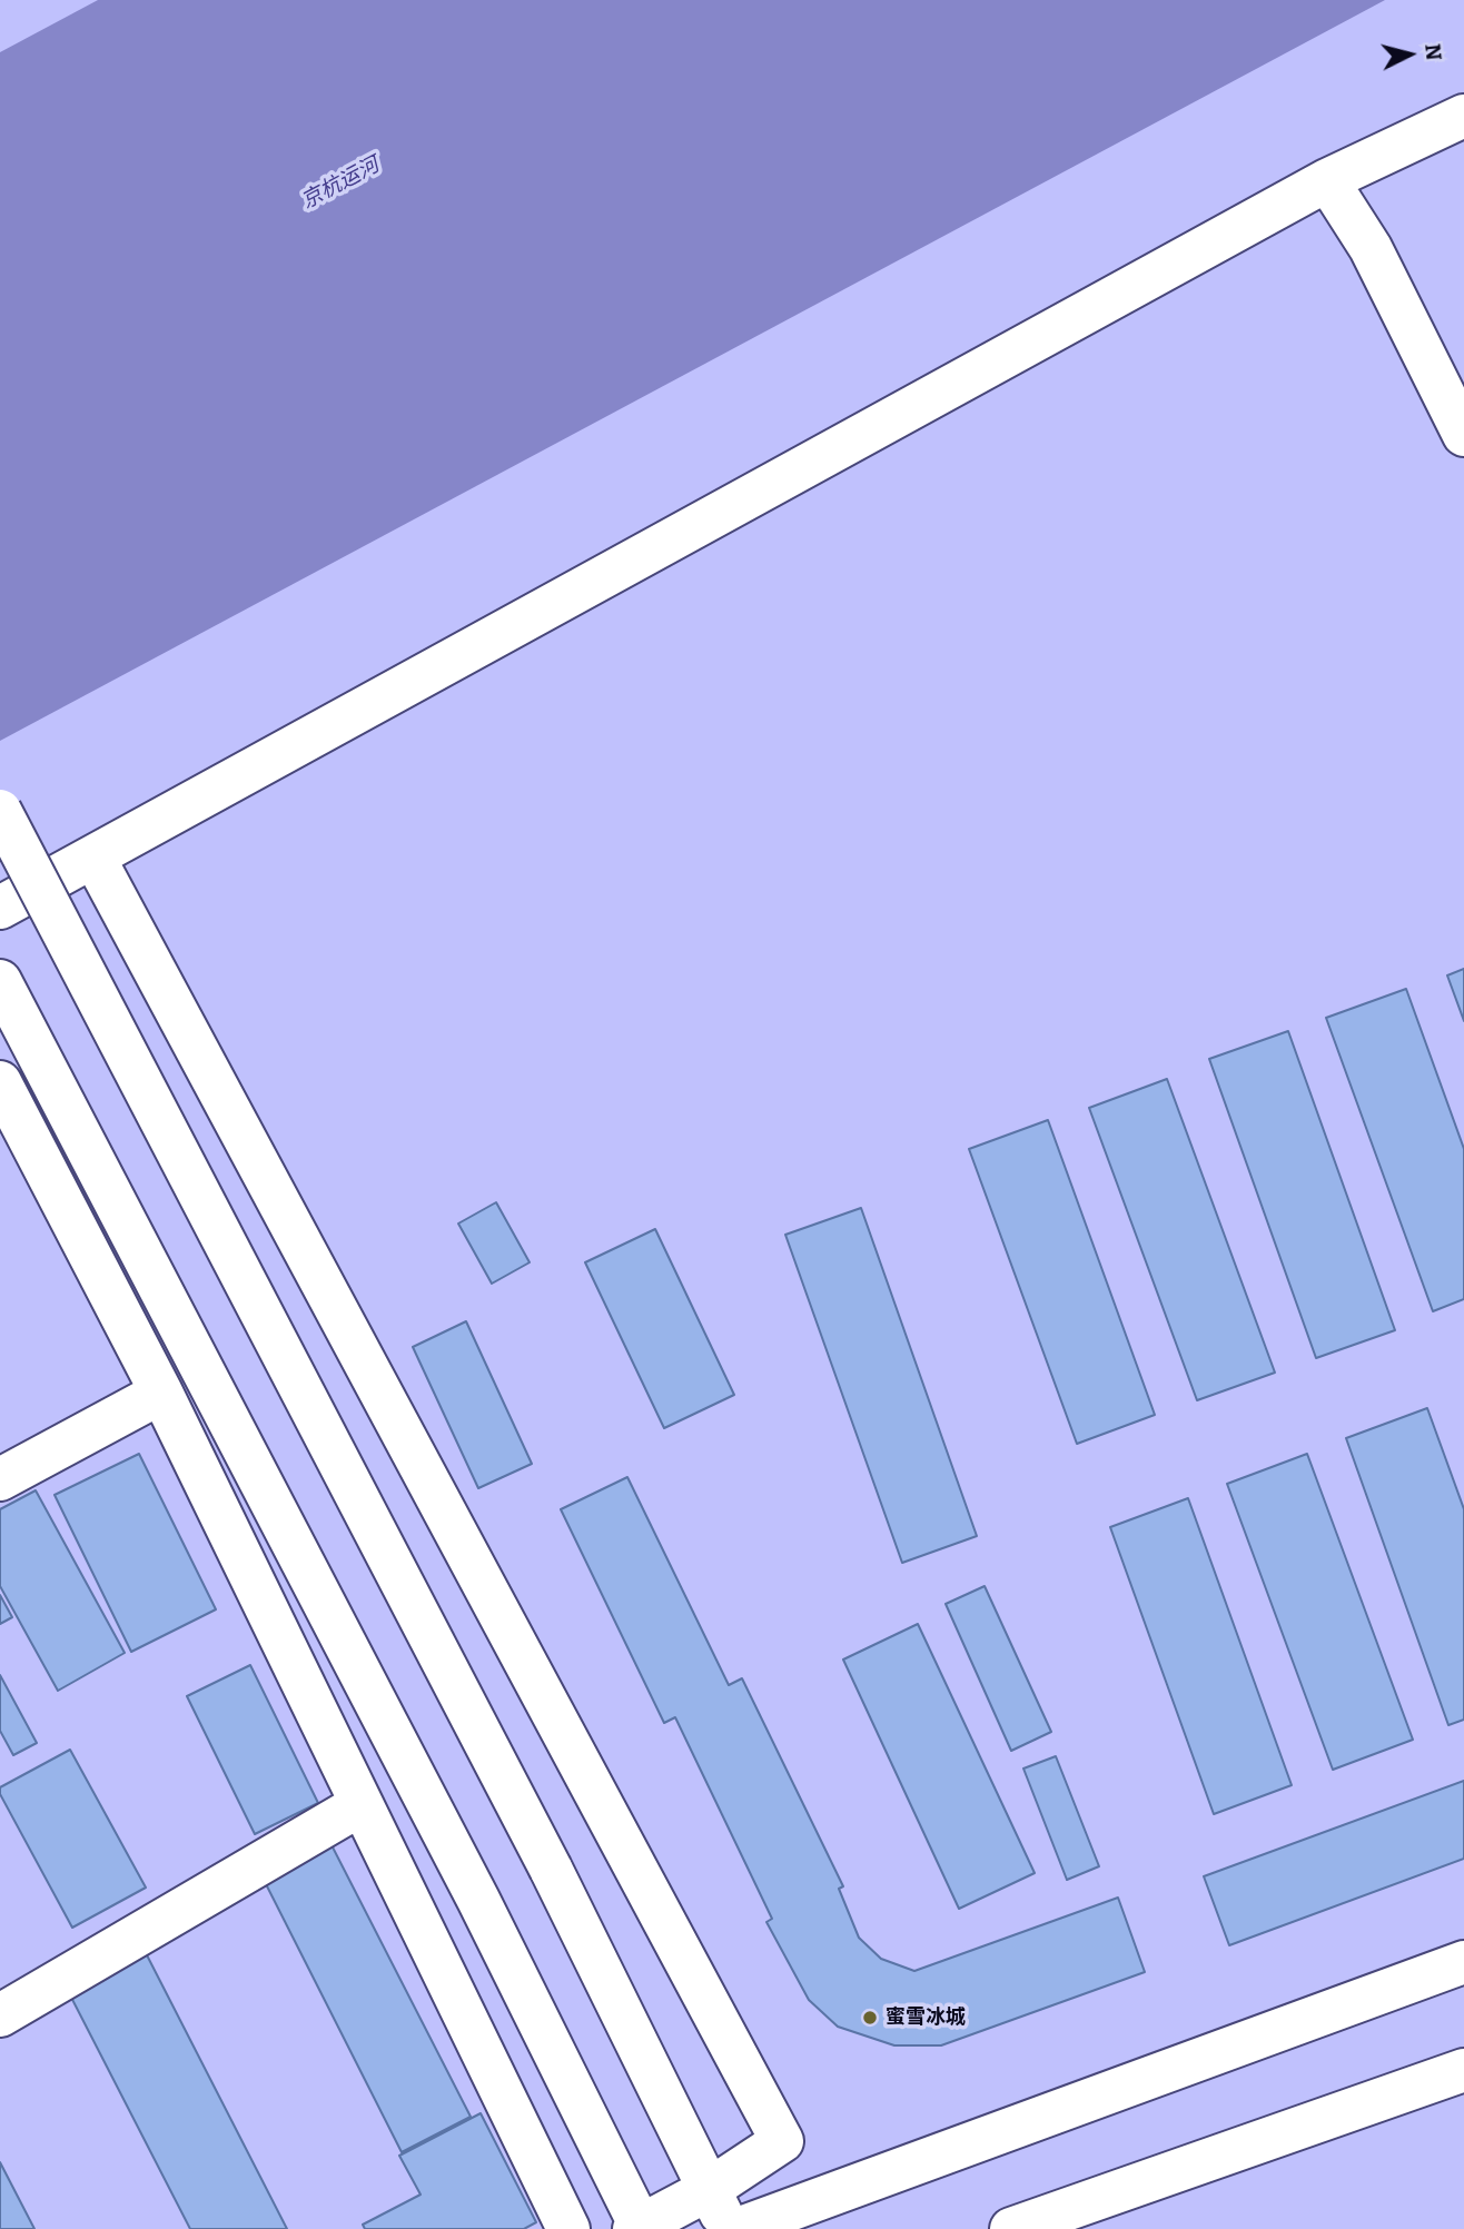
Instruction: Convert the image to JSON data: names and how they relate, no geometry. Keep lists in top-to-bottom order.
{
  "water": ["京杭运河"],
  "places": ["蜜雪冰城"],
  "north": "right"
}
